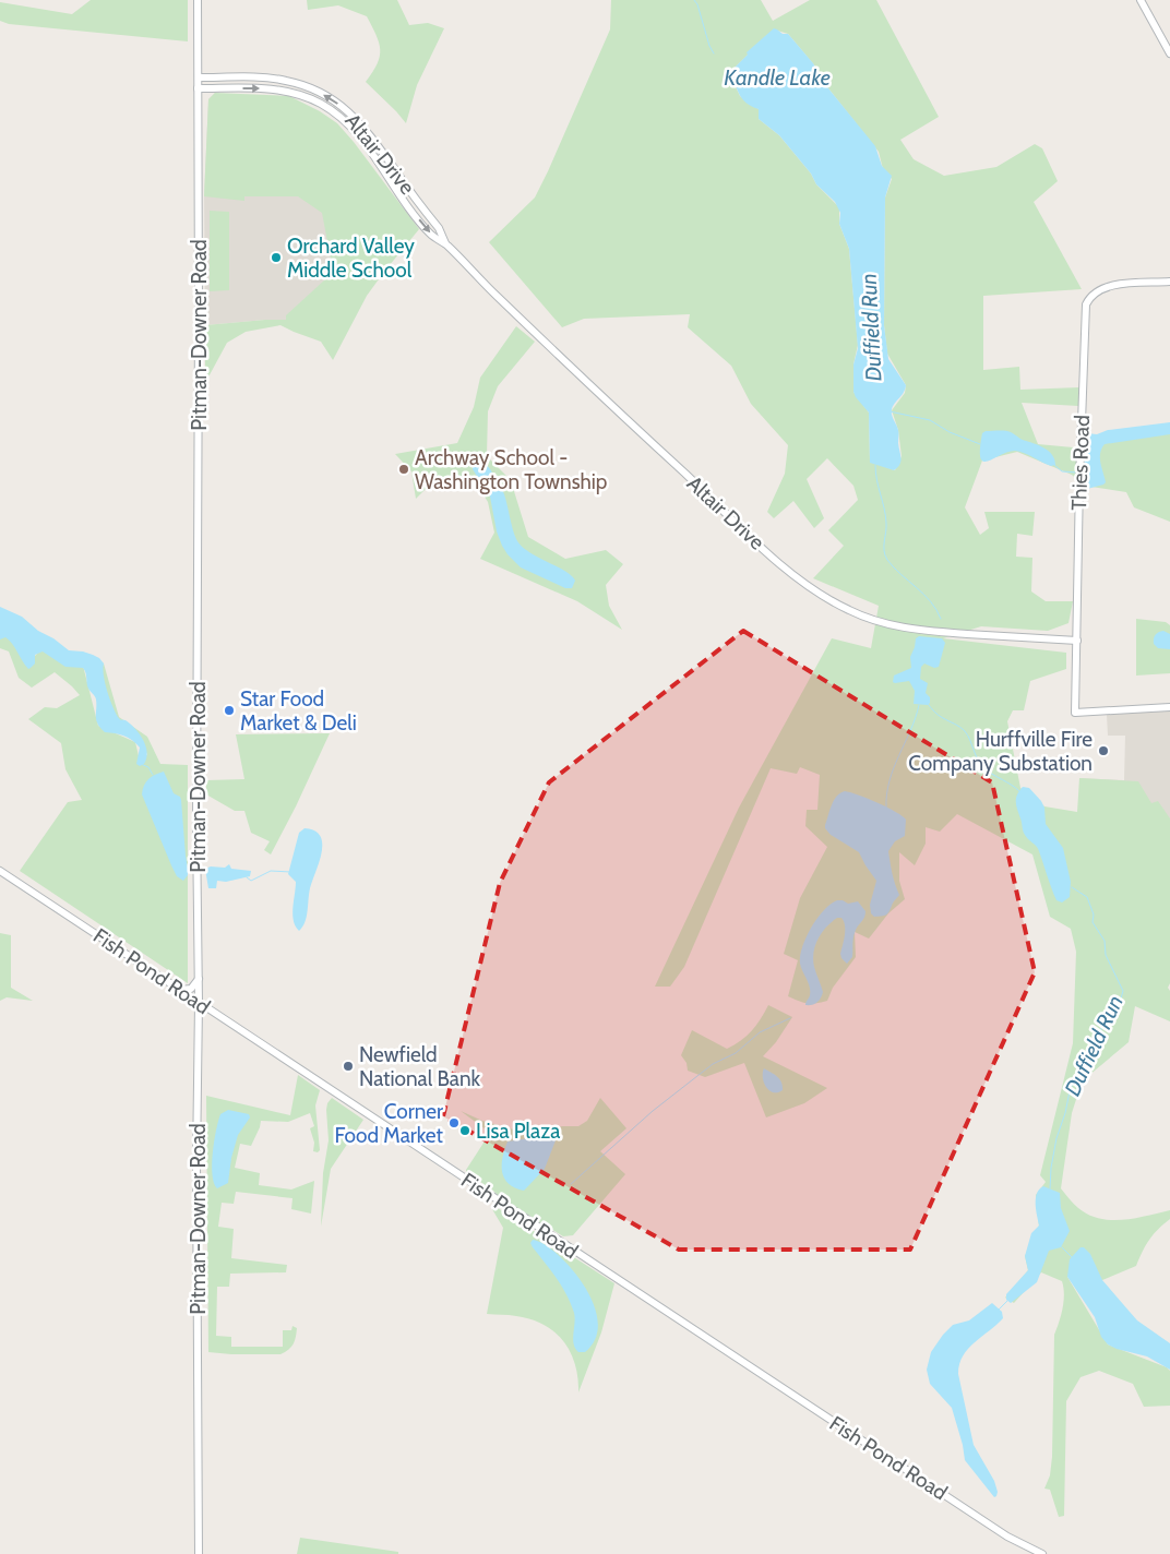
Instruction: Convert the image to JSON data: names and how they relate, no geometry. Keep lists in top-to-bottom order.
{
  "streets": {
    "street": [
      "Altair Drive",
      "Pitman-Downer Road",
      "Thies Road",
      "Fish Pond Road"
    ]
  },
  "crossings": [
    ["Altair Drive", "Pitman-Downer Road"],
    ["Altair Drive", "Thies Road"],
    ["Pitman-Downer Road", "Fish Pond Road"]
  ],
  "water": ["Kandle Lake", "Duffield Run"],
  "places": [
    "Orchard Valley Middle School",
    "Archway School - Washington Township",
    "Star Food Market & Deli",
    "Hurffville Fire Company Substation",
    "Newfield National Bank",
    "Corner Food Market",
    "Lisa Plaza"
  ]
}
